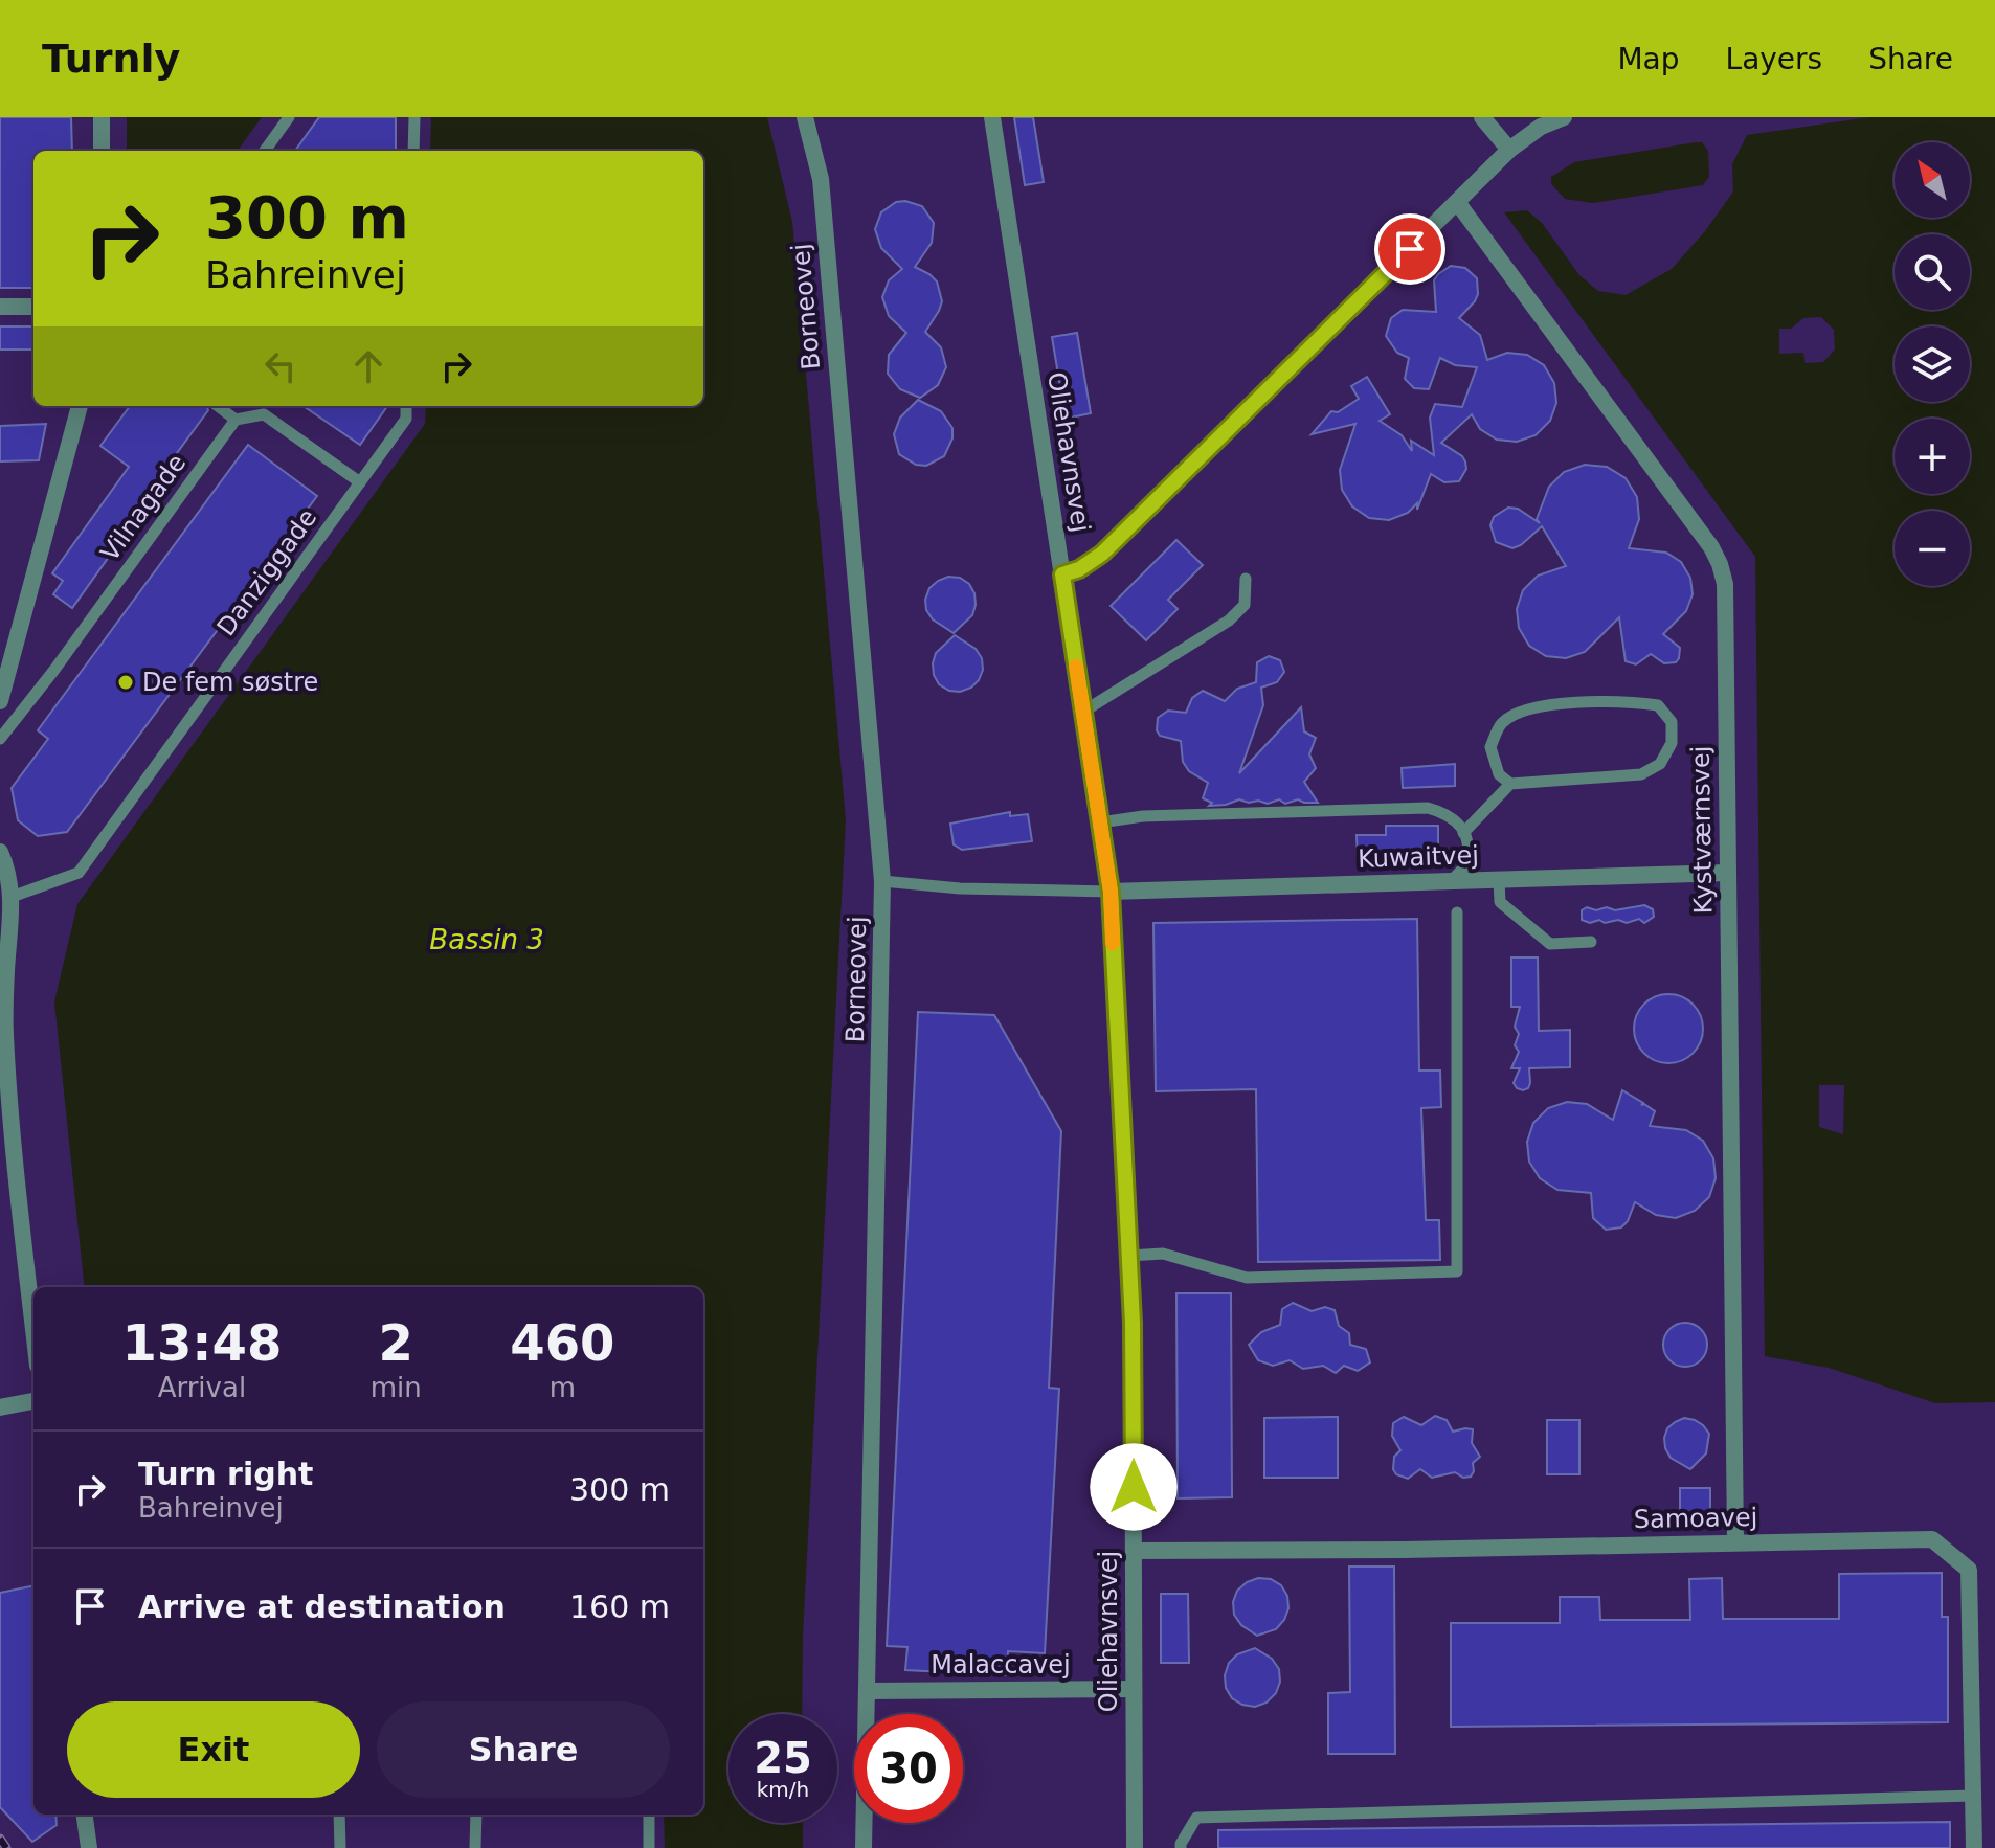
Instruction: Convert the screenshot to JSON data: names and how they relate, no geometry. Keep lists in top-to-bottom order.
{
  "streets": {
    "street": [
      "Borneovej",
      "Oliehavnsvej",
      "Kystværnsvej",
      "Kuwaitvej",
      "Samoavej",
      "Malaccavej"
    ],
    "lane": ["Vilnagade", "Danziggade"]
  },
  "crossings": [
    ["Borneovej", "Malaccavej"],
    ["Oliehavnsvej", "Kuwaitvej"],
    ["Oliehavnsvej", "Samoavej"],
    ["Oliehavnsvej", "Malaccavej"],
    ["Kystværnsvej", "Kuwaitvej"],
    ["Kystværnsvej", "Samoavej"]
  ],
  "water": ["Bassin 3"],
  "places": ["De fem søstre"],
  "north": "top left",
  "page": {
    "header": "Turnly",
    "nav": ["Map", "Layers", "Share"],
    "map_buttons": ["+", "−"],
    "turn": ["300 m", "Bahreinvej"],
    "eta": [
      "13:48",
      "Arrival",
      "2",
      "min",
      "460",
      "m"
    ],
    "list": [
      {
        "name": "Turn right",
        "note": "Bahreinvej",
        "value": "300 m"
      },
      {
        "name": "Arrive at destination",
        "value": "160 m"
      }
    ],
    "buttons": ["Exit", "Share"],
    "speed": "25 km/h",
    "limit": "30"
  }
}
